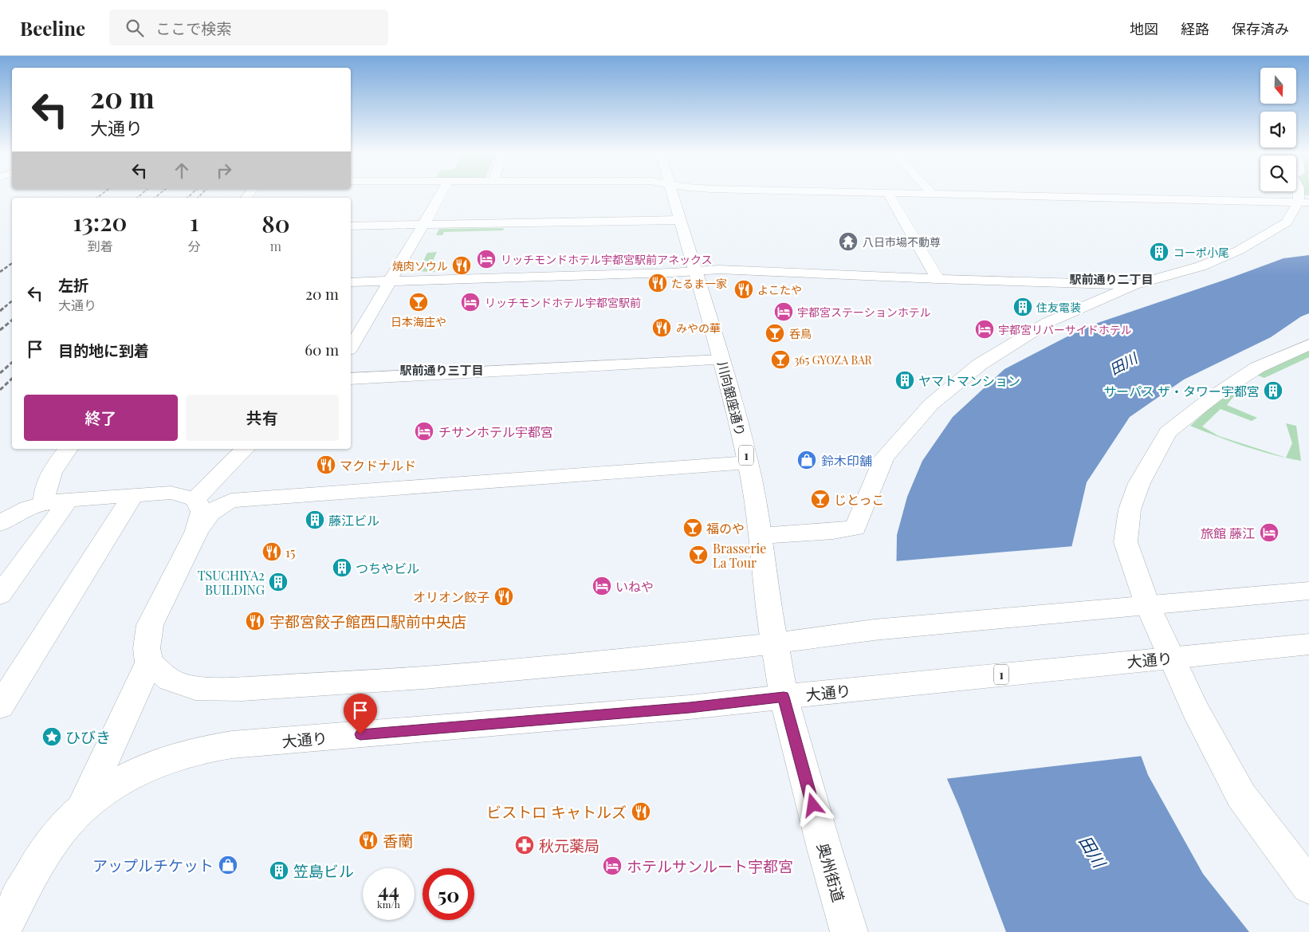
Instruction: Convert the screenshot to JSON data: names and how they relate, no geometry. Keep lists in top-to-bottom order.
{
  "streets": {
    "street": [
      "川向銀座通り",
      "1",
      "大通り",
      "奥州街道"
    ]
  },
  "crossings": [
    ["川向銀座通り", "大通り"],
    ["川向銀座通り", "奥州街道"],
    ["大通り", "奥州街道"]
  ],
  "districts": ["駅前通り二丁目", "駅前通り三丁目"],
  "water": ["田川"],
  "places": {
    "temple": ["八日市場不動尊"],
    "building": [
      "コーポ小尾",
      "住友電装",
      "ヤマトマンション",
      "サーパス ザ・タワー宇都宮",
      "藤江ビル",
      "つちやビル",
      "TSUCHIYA2 BUILDING",
      "笠島ビル"
    ],
    "hotel": [
      "リッチモンドホテル宇都宮駅前アネックス",
      "リッチモンドホテル宇都宮駅前",
      "宇都宮ステーションホテル",
      "宇都宮リバーサイドホテル",
      "チサンホテル宇都宮",
      "旅館 藤江",
      "いねや",
      "ホテルサンルート宇都宮"
    ],
    "restaurant": [
      "焼肉ソウル",
      "たるま一家",
      "よこたや",
      "みやの華",
      "マクドナルド",
      "15",
      "オリオン餃子",
      "宇都宮餃子館西口駅前中央店",
      "ビストロ キャトルズ",
      "香蘭"
    ],
    "bar": [
      "日本海庄や",
      "呑鳥",
      "365 GYOZA BAR",
      "じとっこ",
      "福のや",
      "Brasserie La Tour"
    ],
    "shop": ["鈴木印舗", "アップルチケット"],
    "place": ["ひびき"],
    "pharmacy": ["秋元薬局"]
  },
  "north": "bottom",
  "page": {
    "header": "Beeline",
    "search": "ここで検索",
    "nav": ["地図", "経路", "保存済み"],
    "turn": ["20 m", "大通り"],
    "eta": [
      "13:20",
      "到着",
      "1",
      "分",
      "80",
      "m"
    ],
    "list": [
      {
        "name": "左折",
        "note": "大通り",
        "value": "20 m"
      },
      {
        "name": "目的地に到着",
        "value": "60 m"
      }
    ],
    "buttons": ["終了", "共有"],
    "speed": "44 km/h",
    "limit": "50"
  }
}
